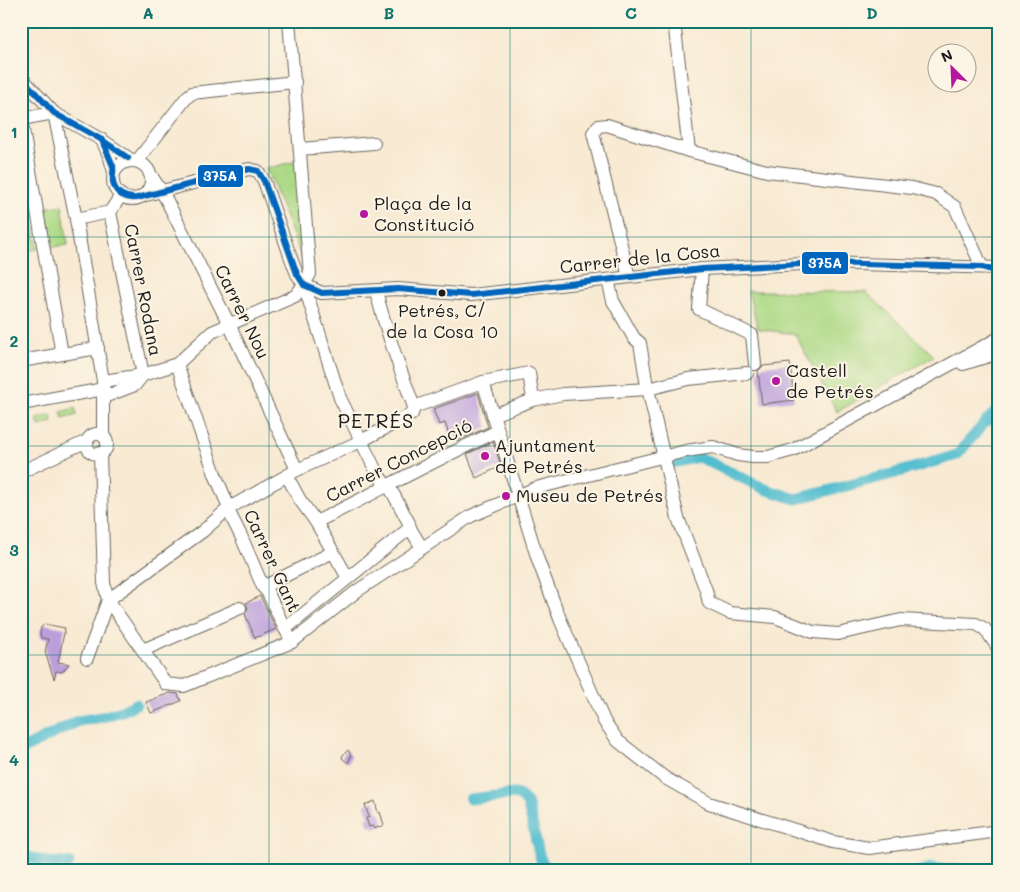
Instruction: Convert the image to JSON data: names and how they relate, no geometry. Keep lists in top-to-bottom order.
{
  "streets": {
    "street": [
      "Carrer de la Cosa",
      "Carrer Rodana",
      "Carrer Nou",
      "Carrer Concepció",
      "Carrer Gant"
    ]
  },
  "crossings": [
    ["Carrer Nou", "Carrer Concepció"]
  ],
  "districts": ["PETRÉS"],
  "places": [
    "Plaça de la Constitució",
    "Petrés, C/ de la Cosa 10",
    "Castell de Petrés",
    "Ajuntament de Petrés",
    "Museu de Petrés"
  ],
  "lines": ["transit line 375A"],
  "north": "top left",
  "grid": {
    "columns": [
      "A",
      "B",
      "C",
      "D"
    ],
    "rows": [
      "1",
      "2",
      "3",
      "4"
    ]
  }
}
